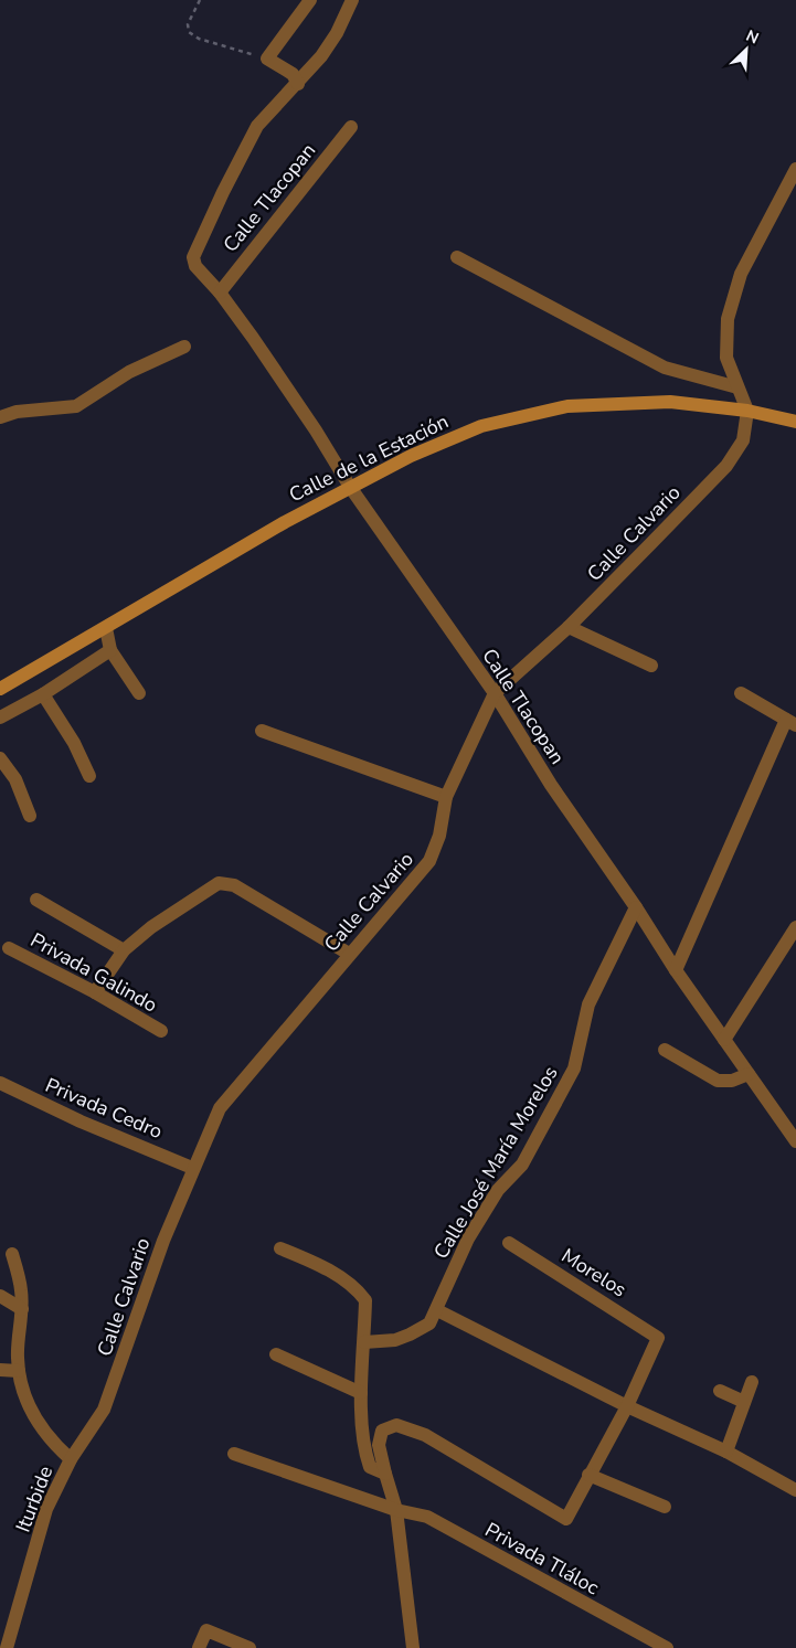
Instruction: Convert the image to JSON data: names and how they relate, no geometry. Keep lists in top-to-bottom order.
{
  "streets": {
    "street": [
      "Calle Tlacopan",
      "Calle de la Estación",
      "Calle Calvario",
      "Privada Galindo",
      "Privada Cedro",
      "Calle José María Morelos",
      "Morelos",
      "Iturbide",
      "Privada Tláloc"
    ]
  },
  "crossings": [
    ["Calle Tlacopan", "Calle de la Estación"],
    ["Calle Tlacopan", "Calle Calvario"],
    ["Calle Tlacopan", "Calle José María Morelos"],
    ["Calle de la Estación", "Calle Calvario"],
    ["Calle Calvario", "Privada Cedro"],
    ["Calle Calvario", "Iturbide"]
  ],
  "north": "top right"
}
